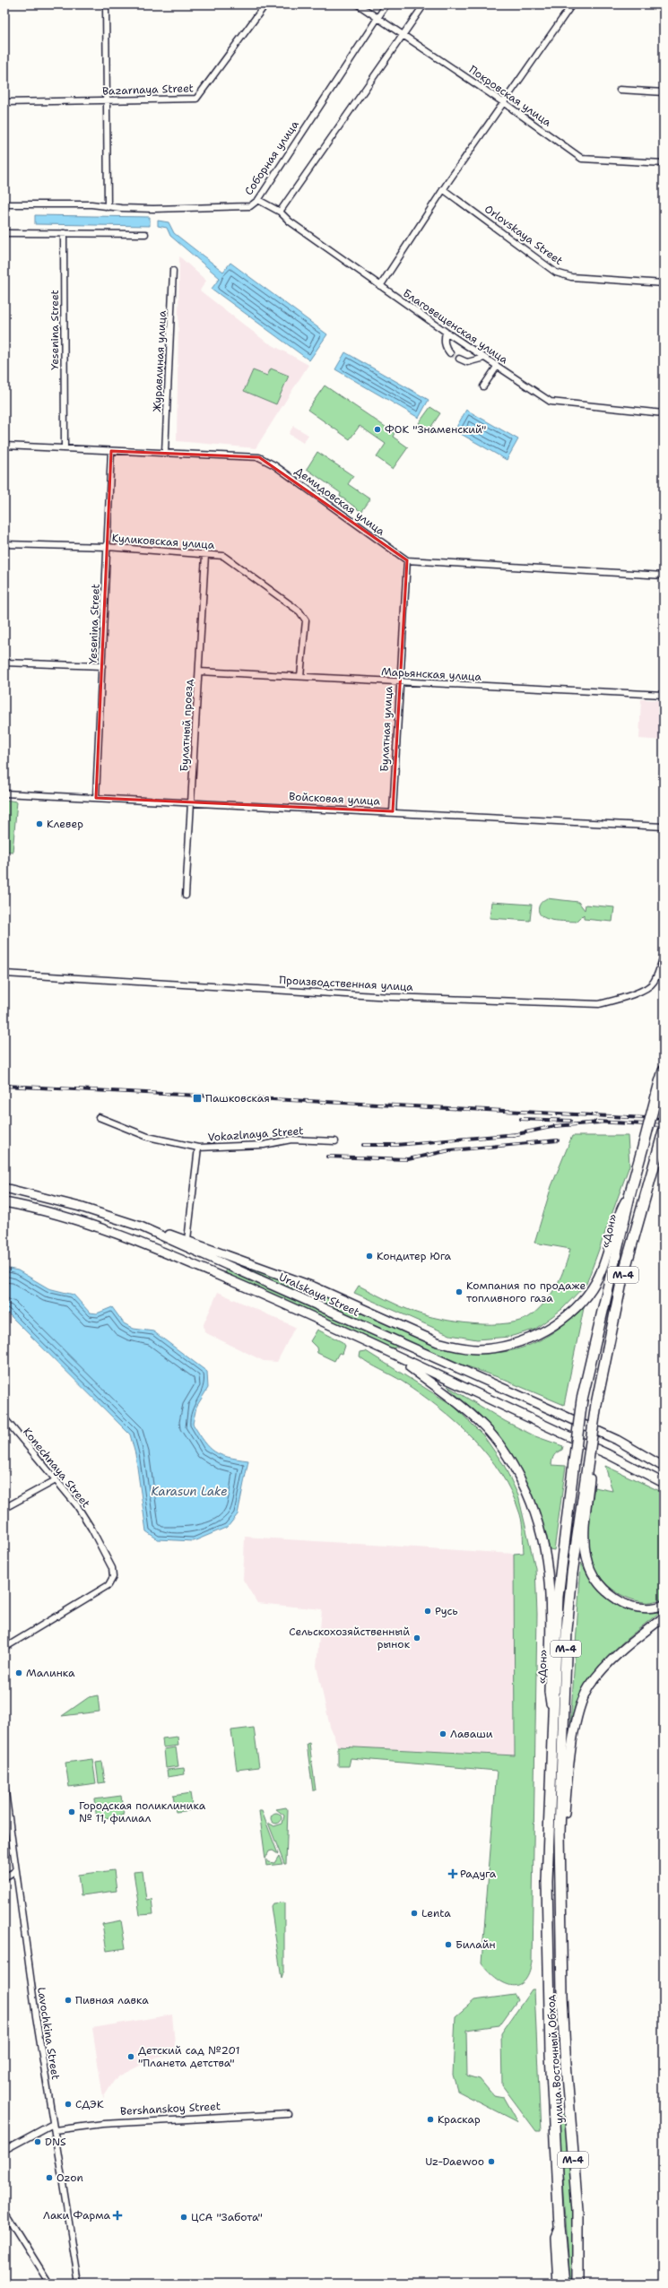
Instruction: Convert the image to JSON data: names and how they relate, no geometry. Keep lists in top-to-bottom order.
{
  "streets": {
    "highway": ["«Дон»", "М-4", "улица Восточный Обход"],
    "main road": ["Uralskaya Street"],
    "street": [
      "Bazarnaya Street",
      "Покровская улица",
      "Соборная улица",
      "Orlovskaya Street",
      "Благовещенская улица",
      "Yesenina Street",
      "Журавлиная улица",
      "Демидовская улица",
      "Куликовская улица",
      "Марьянская улица",
      "Булатный проезд",
      "Булатная улица",
      "Войсковая улица",
      "Производственная улица",
      "Vokazlnaya Street",
      "Konechnaya Street",
      "Lavochkina Street",
      "Bershanskoy Street"
    ]
  },
  "crossings": [
    ["Покровская улица", "Соборная улица"],
    ["Соборная улица", "Благовещенская улица"],
    ["Yesenina Street", "Демидовская улица"],
    ["Yesenina Street", "Куликовская улица"],
    ["Yesenina Street", "Войсковая улица"],
    ["Журавлиная улица", "Демидовская улица"],
    ["Демидовская улица", "Булатная улица"],
    ["Куликовская улица", "Марьянская улица"],
    ["Куликовская улица", "Булатный проезд"],
    ["Марьянская улица", "Булатный проезд"],
    ["Марьянская улица", "Булатная улица"],
    ["Булатный проезд", "Войсковая улица"],
    ["Булатная улица", "Войсковая улица"],
    ["«Дон»", "М-4"],
    ["«Дон»", "улица Восточный Обход"],
    ["Lavochkina Street", "Bershanskoy Street"]
  ],
  "water": ["Karasun Lake"],
  "places": {
    "other": [
      "ФОК \"Знаменский\"",
      "Клевер",
      "Кондитер Юга",
      "Компания по продаже топливного газа",
      "Русь",
      "Сельскохозяйственный рынок",
      "Малинка",
      "Лаваши",
      "Городская поликлиника № 11, филиал",
      "Lenta",
      "Билайн",
      "Пивная лавка",
      "Детский сад №201 \"Планета детства\"",
      "СДЭК",
      "Краскар",
      "DNS",
      "Uz-Daewoo",
      "Ozon",
      "ЦСА \"Забота\""
    ],
    "transit": ["Пашковская"],
    "health": ["Радуга", "Лаки Фарма"]
  }
}
